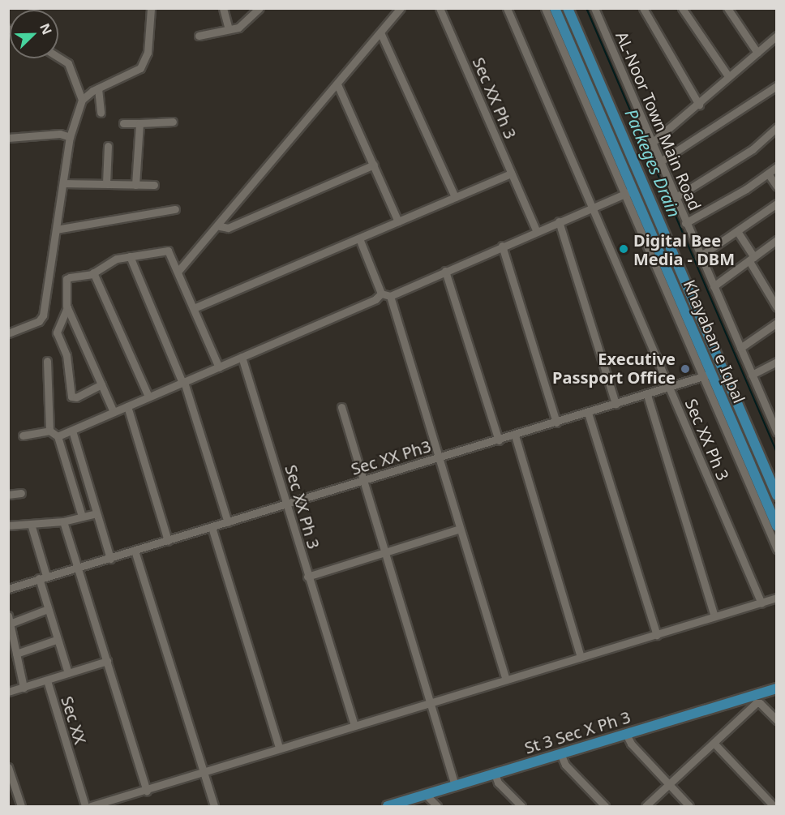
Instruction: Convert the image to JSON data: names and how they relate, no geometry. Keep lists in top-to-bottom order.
{
  "streets": {
    "main road": ["Khayaban e Iqbal", "St 3 Sec X Ph 3"],
    "street": [
      "Sec XX Ph 3",
      "AL-Noor Town Main Road",
      "Sec XX Ph3",
      "Sec XX"
    ]
  },
  "crossings": [
    ["Sec XX Ph 3", "Sec XX Ph3"],
    ["Khayaban e Iqbal", "Sec XX Ph3"]
  ],
  "water": ["Packeges Drain"],
  "places": ["Digital Bee Media - DBM", "Executive Passport Office"],
  "north": "top right"
}
